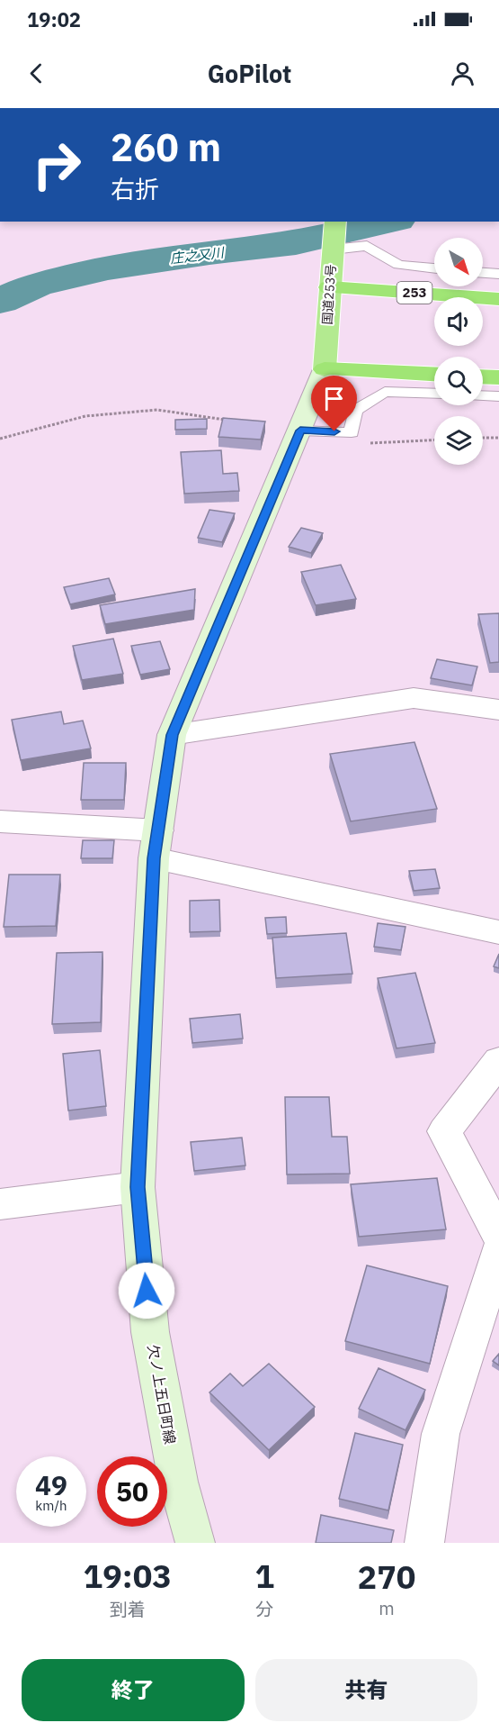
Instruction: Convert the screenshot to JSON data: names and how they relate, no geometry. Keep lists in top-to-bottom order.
{
  "streets": {
    "highway": ["253", "国道253号"],
    "main road": ["欠ノ上五日町線"]
  },
  "crossings": [
    ["253", "国道253号"],
    ["国道253号", "欠ノ上五日町線"]
  ],
  "water": ["庄之又川"],
  "north": "bottom right",
  "page": {
    "status": "19:02",
    "header": "GoPilot",
    "turn": ["260 m", "右折"],
    "speed": "49 km/h",
    "limit": "50",
    "eta": [
      "19:03",
      "到着",
      "1",
      "分",
      "270",
      "m"
    ],
    "buttons": ["終了", "共有"]
  }
}
